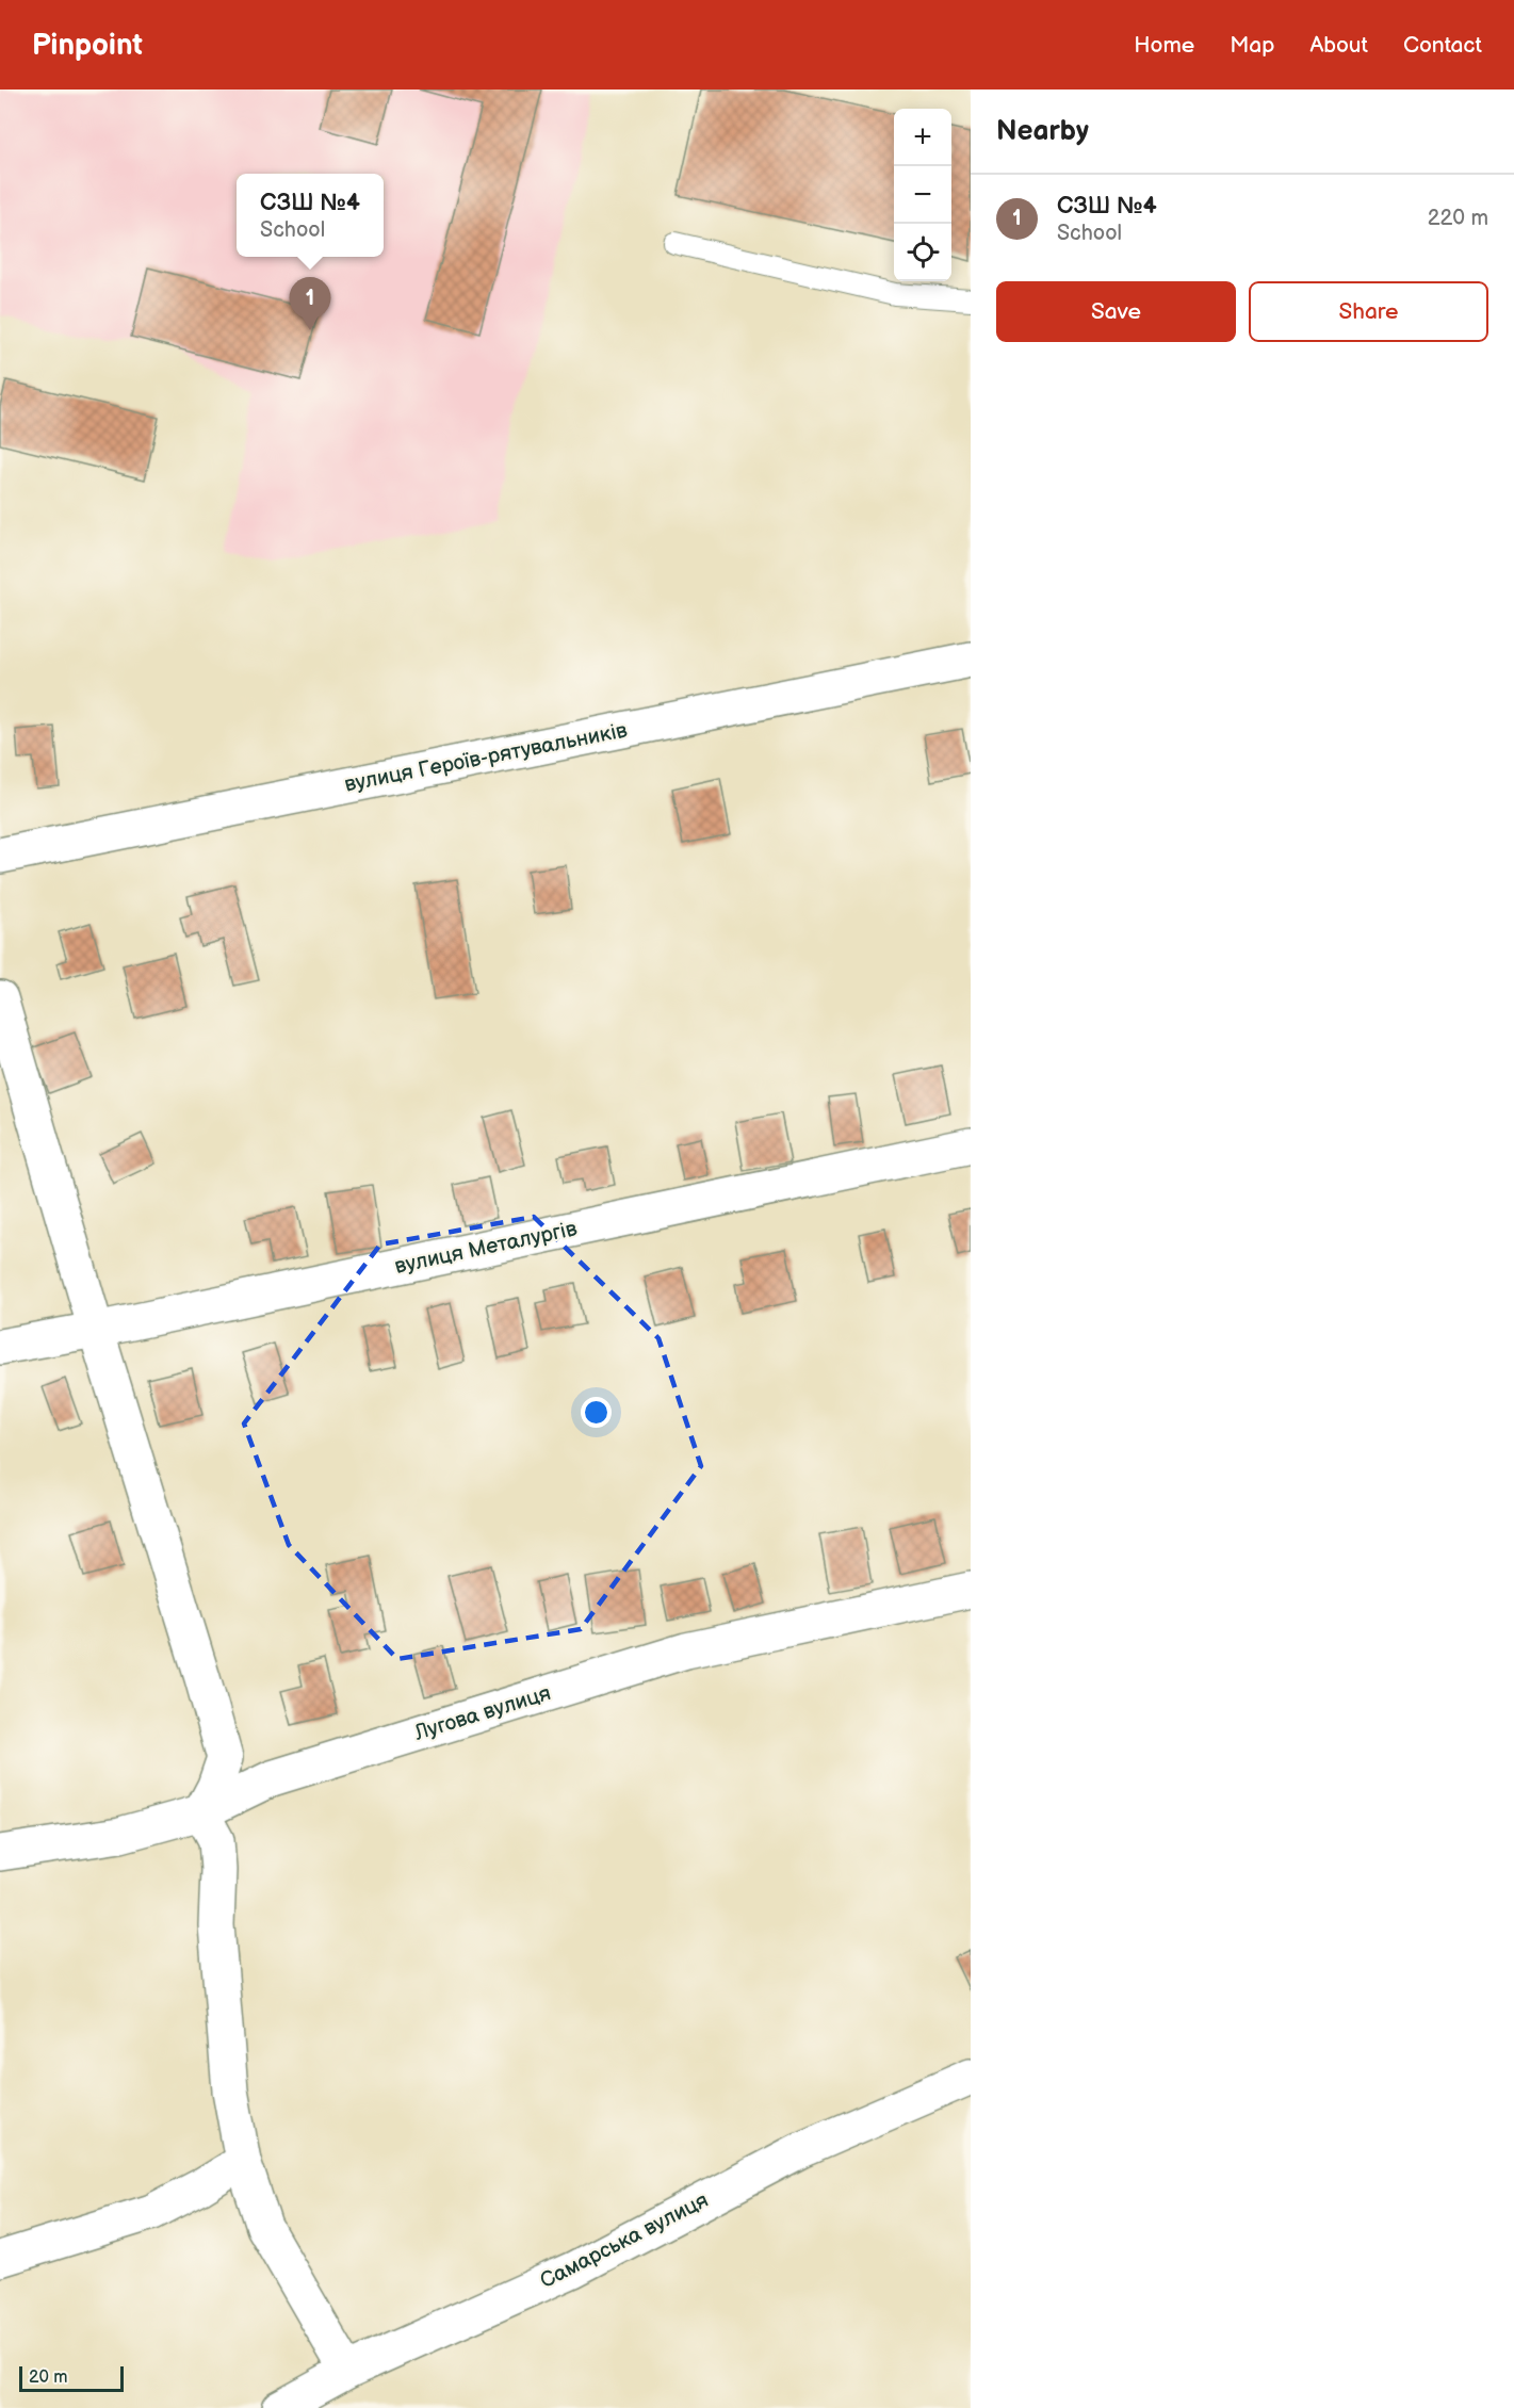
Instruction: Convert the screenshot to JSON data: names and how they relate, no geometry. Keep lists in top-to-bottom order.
{
  "streets": {
    "street": [
      "вулиця Героїв-рятувальників",
      "вулиця Металургів",
      "Лугова вулиця",
      "Самарська вулиця"
    ]
  },
  "scale_bar": "20 m",
  "page": {
    "header": "Pinpoint",
    "nav": [
      "Home",
      "Map",
      "About",
      "Contact"
    ],
    "heading": "Nearby",
    "map_buttons": ["+", "−"],
    "list": [
      {
        "mark": "1",
        "name": "СЗШ №4",
        "note": "School",
        "value": "220 m"
      }
    ],
    "popup": ["СЗШ №4", "School"],
    "buttons": ["Save", "Share"],
    "pins": "1",
    "scale": "20 m"
  }
}
